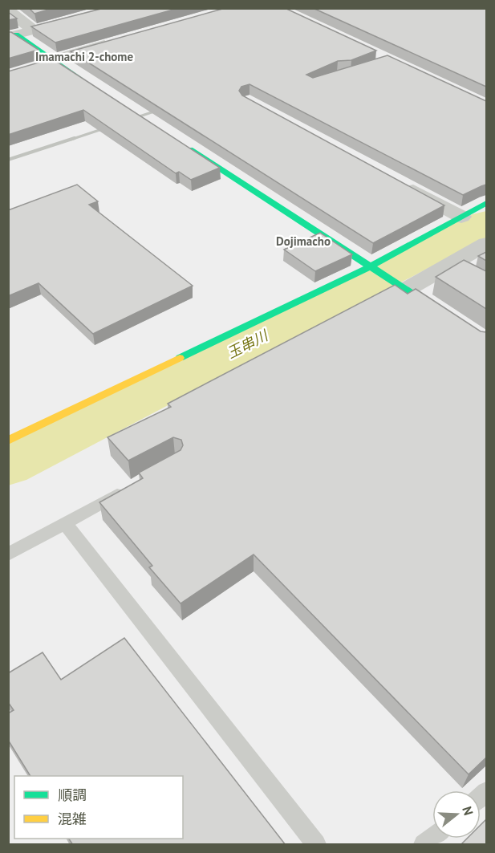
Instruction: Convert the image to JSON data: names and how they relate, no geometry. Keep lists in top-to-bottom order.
{
  "districts": ["Imamachi 2-chome", "Dojimacho"],
  "water": ["玉串川"],
  "legend": ["順調", "混雑"],
  "north": "right"
}
